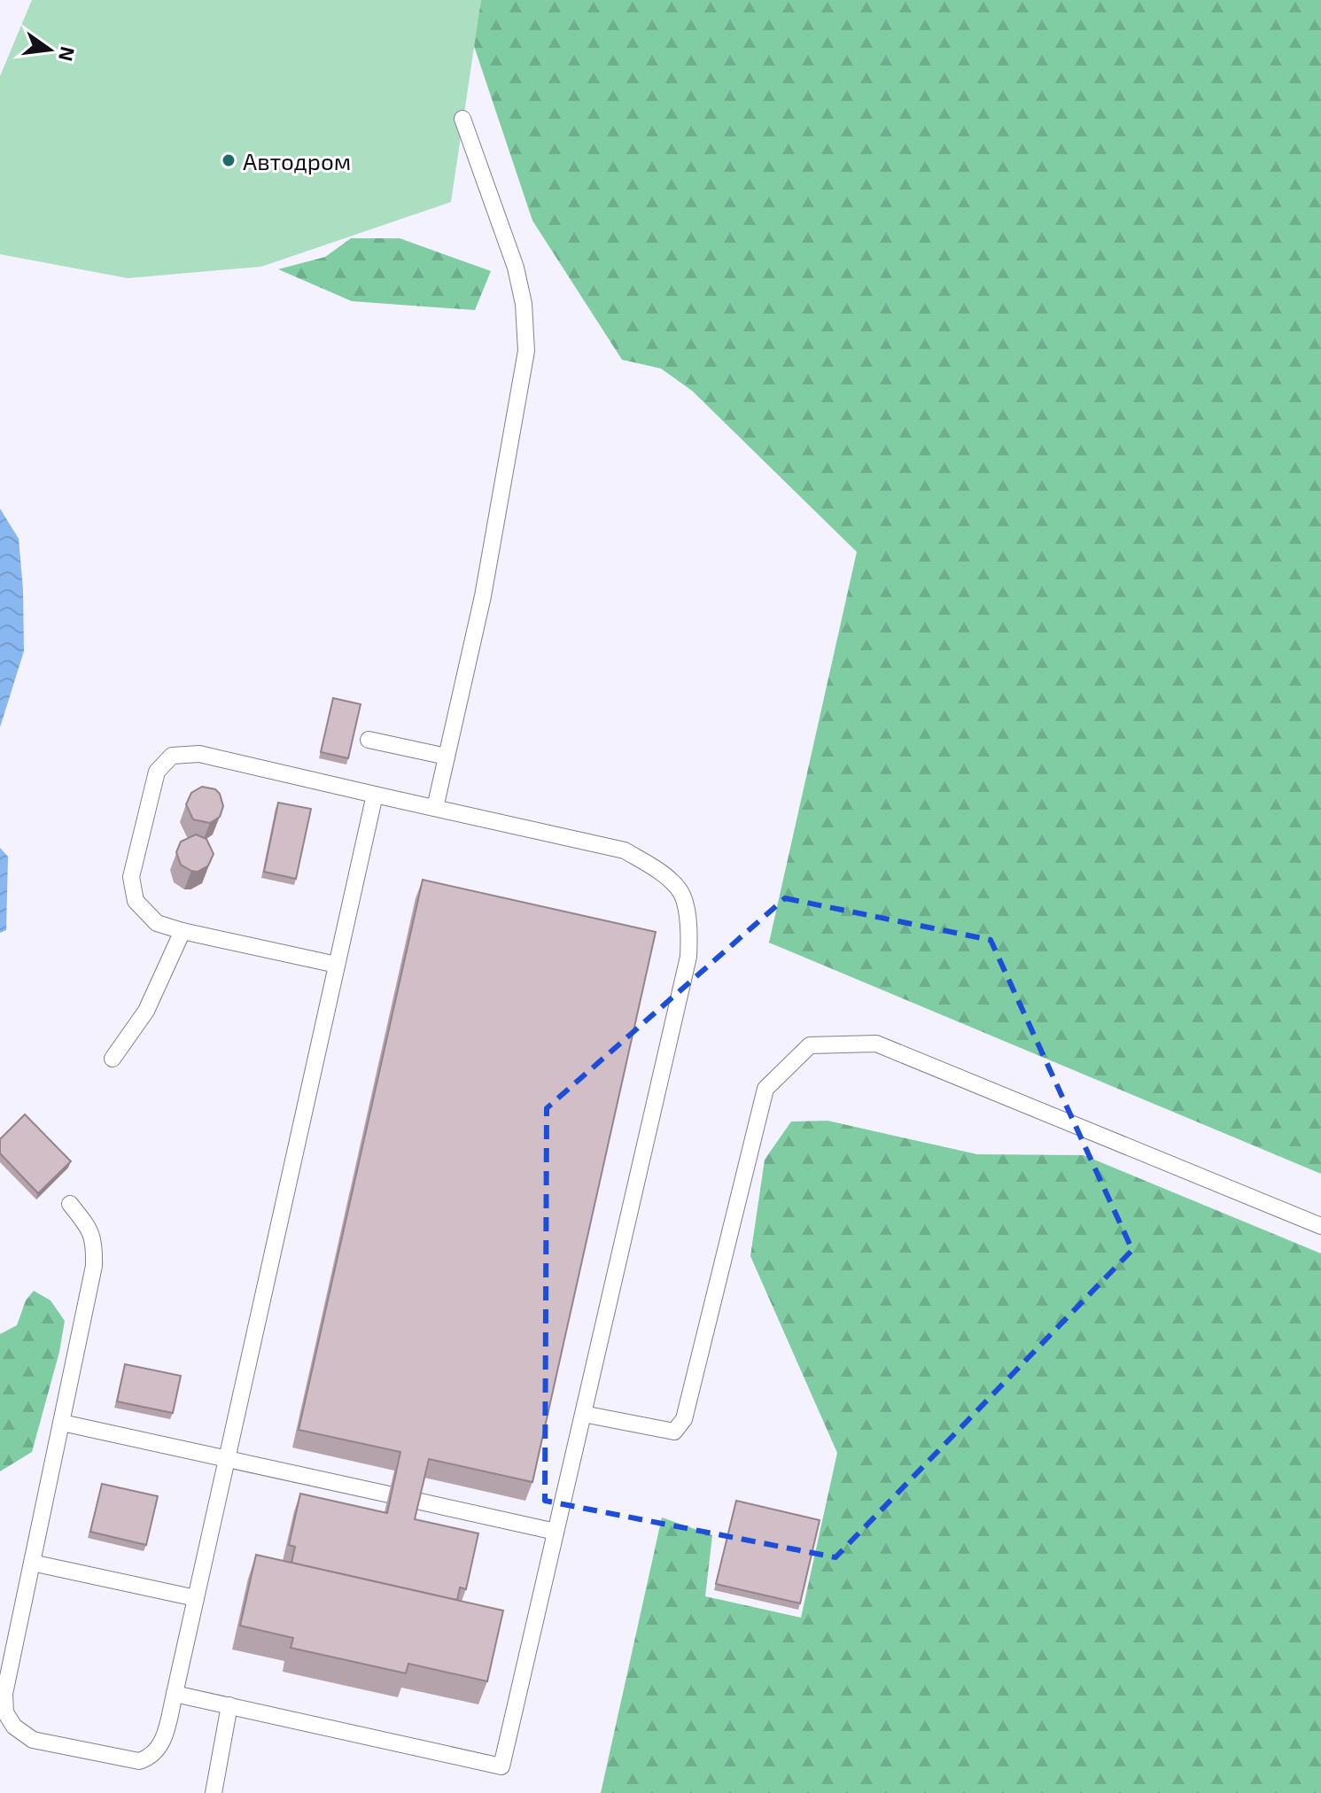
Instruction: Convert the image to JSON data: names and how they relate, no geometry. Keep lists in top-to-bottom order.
{
  "places": ["Автодром"],
  "north": "right"
}
